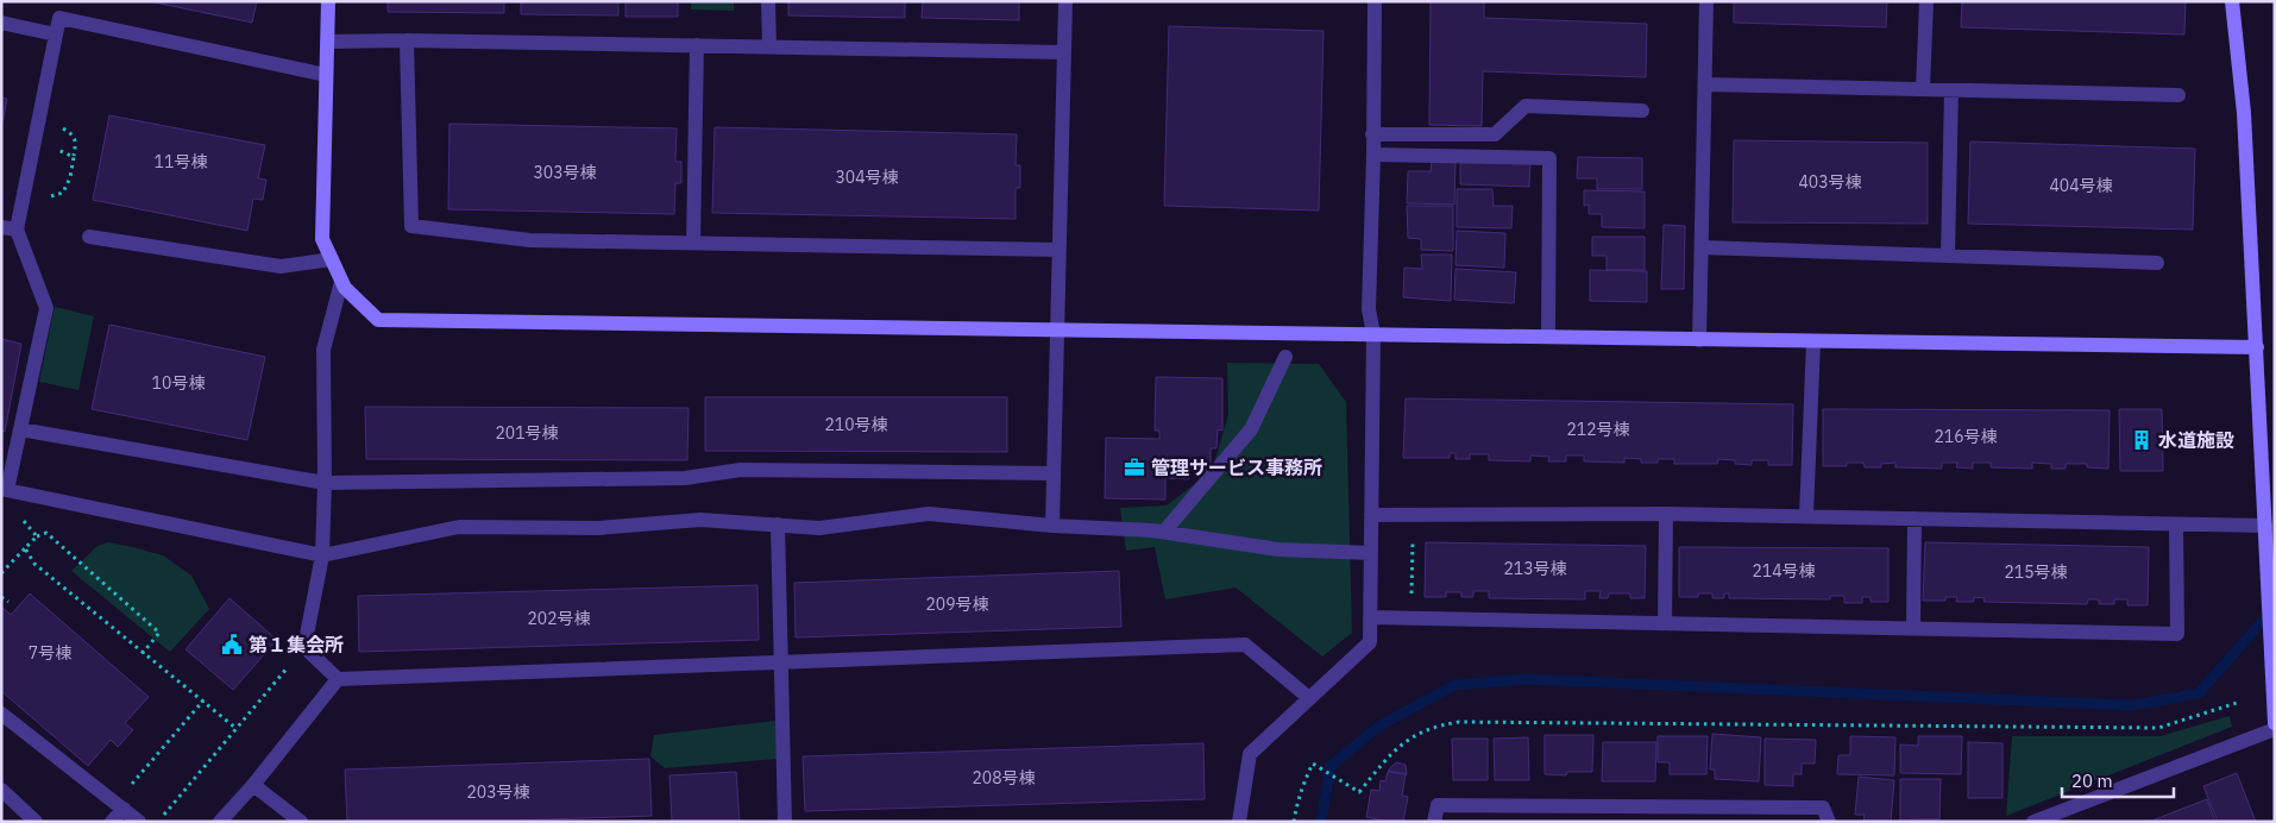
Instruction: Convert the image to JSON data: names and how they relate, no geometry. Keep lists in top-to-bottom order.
{
  "places": {
    "building": ["水道施設"],
    "office": ["管理サービス事務所"],
    "public building": ["第１集会所"]
  },
  "house_numbers": [
    "11号棟",
    "303号棟",
    "304号棟",
    "403号棟",
    "404号棟",
    "10号棟",
    "210号棟",
    "212号棟",
    "201号棟",
    "216号棟",
    "213号棟",
    "214号棟",
    "215号棟",
    "209号棟",
    "202号棟",
    "7号棟",
    "208号棟",
    "203号棟"
  ],
  "scale_bar": "20 m"
}
